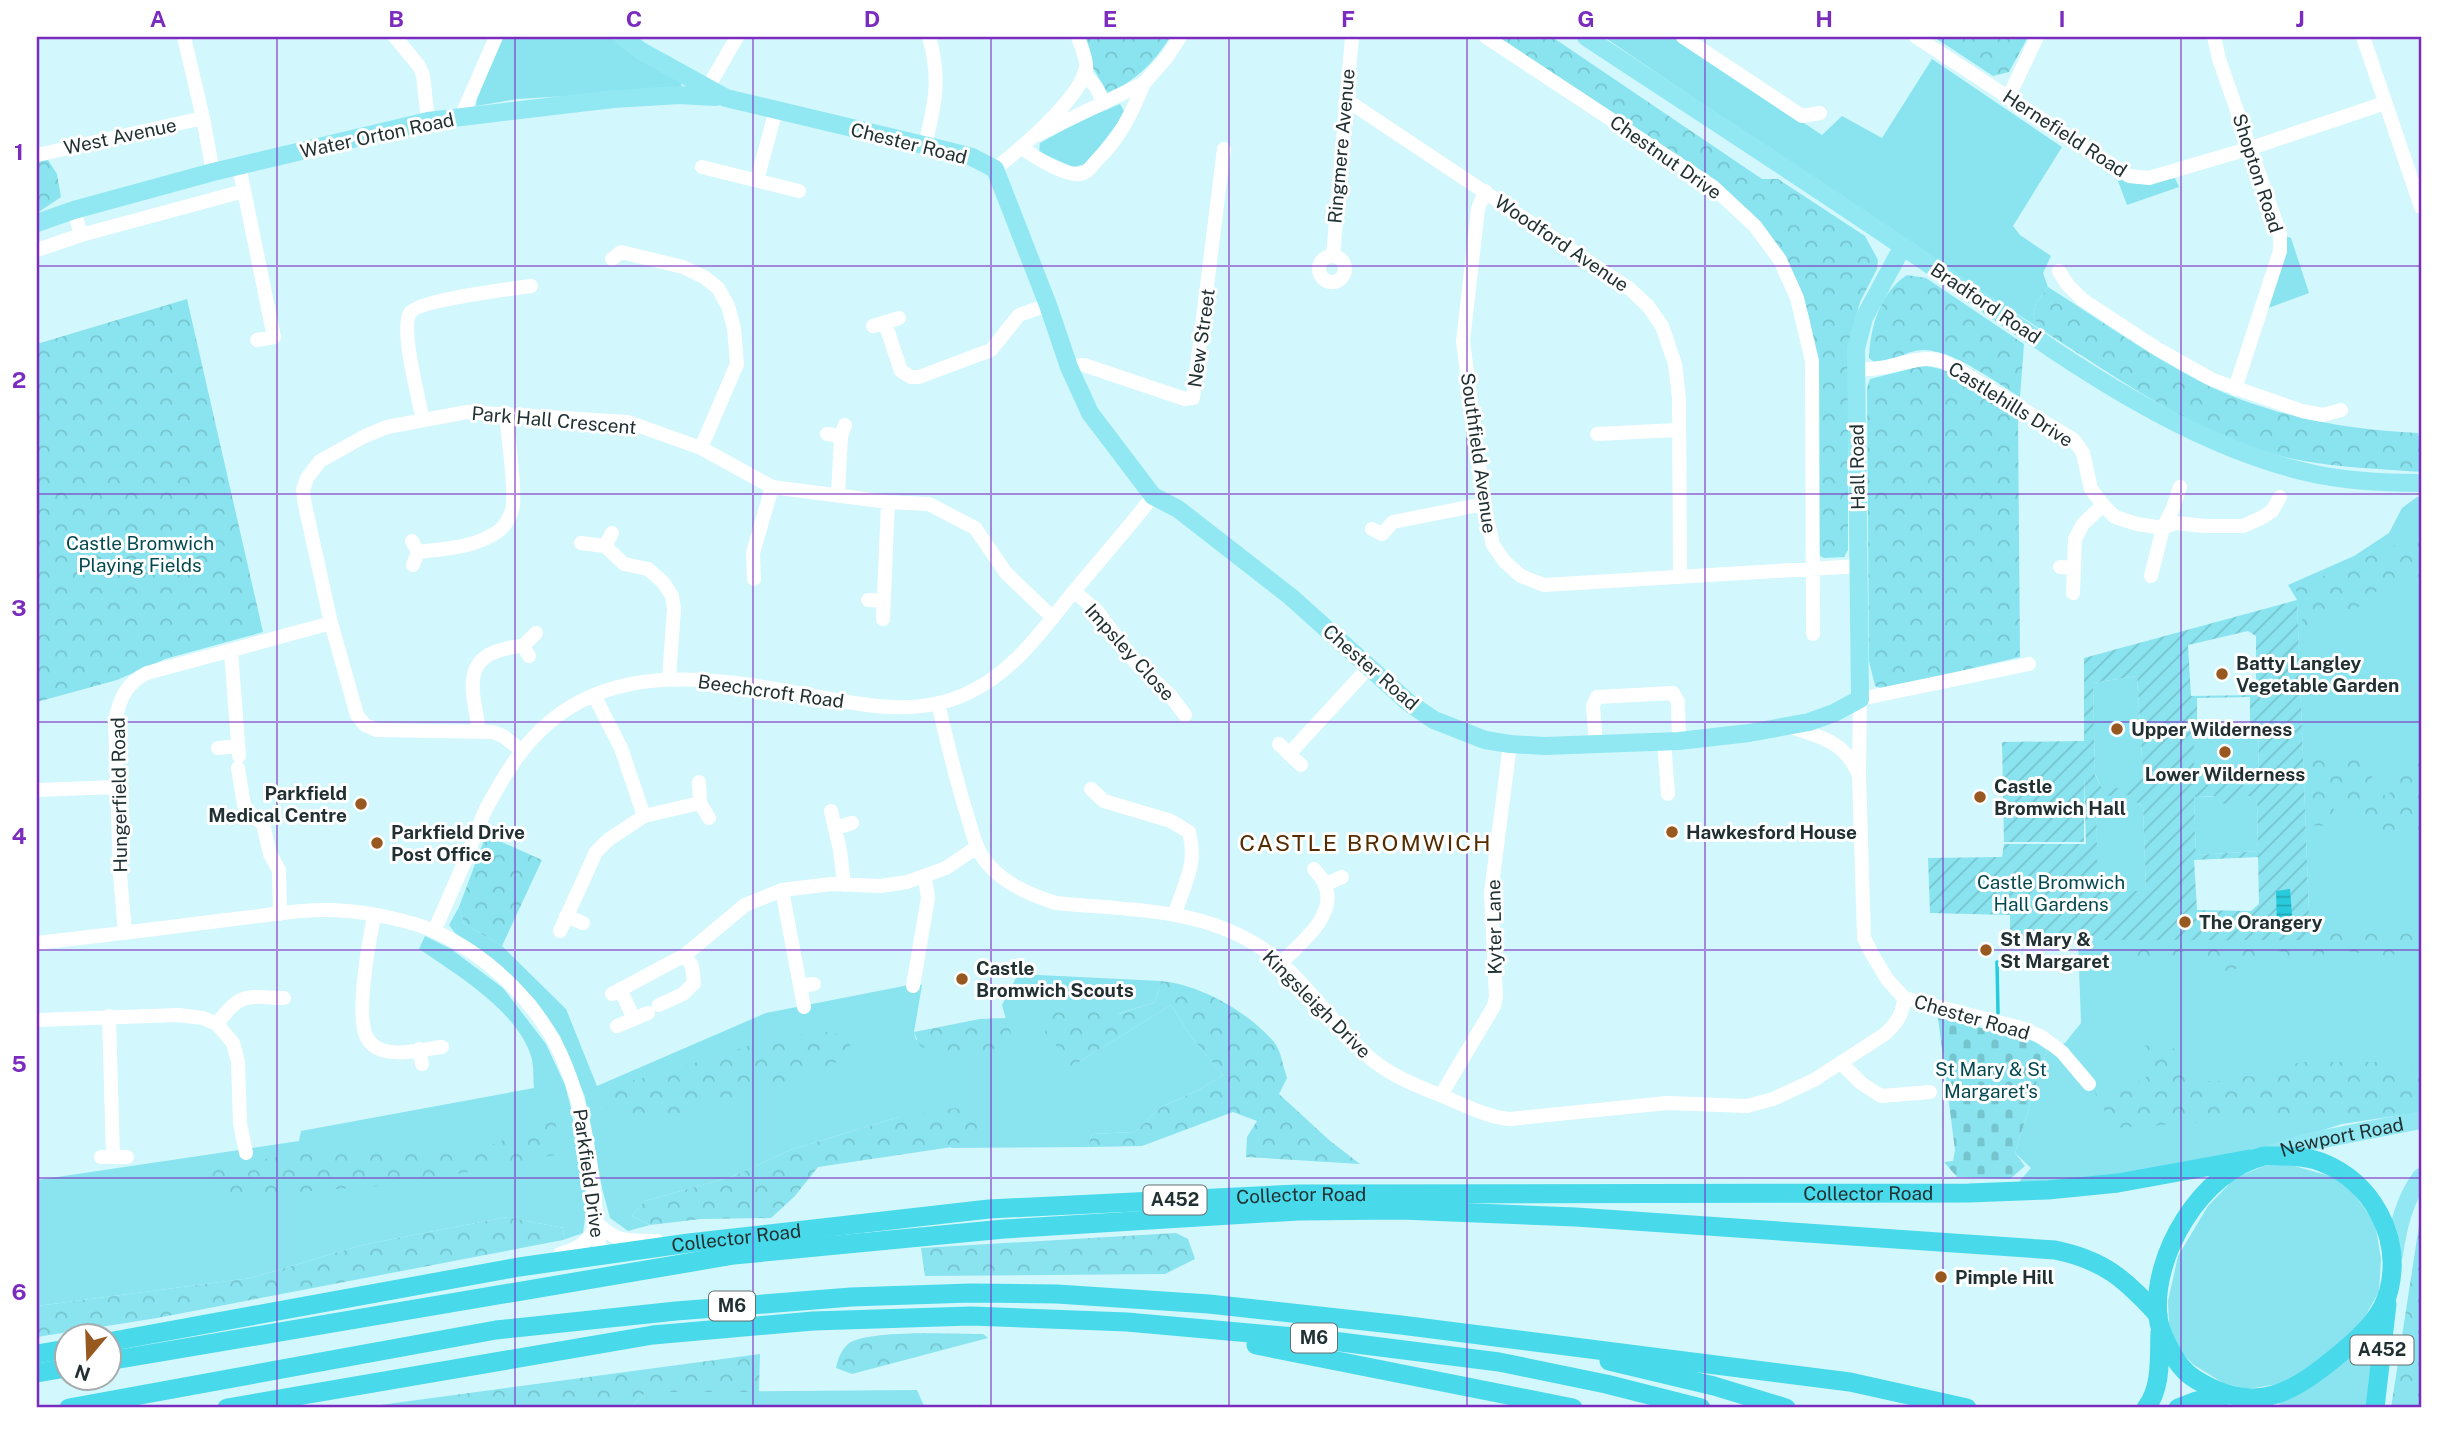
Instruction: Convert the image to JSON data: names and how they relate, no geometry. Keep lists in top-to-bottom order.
{
  "streets": {
    "highway": ["Collector Road", "A452", "M6"],
    "main road": [
      "Water Orton Road",
      "Chester Road",
      "Bradford Road",
      "Hall Road",
      "Newport Road"
    ],
    "street": [
      "Hernefield Road",
      "West Avenue",
      "Ringmere Avenue",
      "Chestnut Drive",
      "Shopton Road",
      "Woodford Avenue",
      "New Street",
      "Castlehills Drive",
      "Park Hall Crescent",
      "Southfield Avenue",
      "Impsley Close",
      "Beechcroft Road",
      "Hungerfield Road",
      "Kyter Lane",
      "Kingsleigh Drive",
      "Parkfield Drive"
    ]
  },
  "crossings": [
    ["Hernefield Road", "Shopton Road"],
    ["Water Orton Road", "Chester Road"],
    ["Chester Road", "New Street"],
    ["Chester Road", "Hall Road"],
    ["Chester Road", "Beechcroft Road"],
    ["Chester Road", "Kyter Lane"],
    ["Chester Road", "Kingsleigh Drive"],
    ["Ringmere Avenue", "Woodford Avenue"],
    ["Chestnut Drive", "Southfield Avenue"],
    ["Woodford Avenue", "Southfield Avenue"],
    ["Bradford Road", "Hall Road"],
    ["Castlehills Drive", "Hall Road"],
    ["Park Hall Crescent", "Beechcroft Road"],
    ["Park Hall Crescent", "Hungerfield Road"],
    ["Southfield Avenue", "Hall Road"],
    ["Impsley Close", "Beechcroft Road"],
    ["Beechcroft Road", "Kingsleigh Drive"],
    ["Beechcroft Road", "Parkfield Drive"],
    ["Hungerfield Road", "Parkfield Drive"],
    ["Kyter Lane", "Kingsleigh Drive"],
    ["Newport Road", "Collector Road"],
    ["Newport Road", "A452"],
    ["Parkfield Drive", "Collector Road"],
    ["Collector Road", "A452"]
  ],
  "districts": ["CASTLE BROMWICH"],
  "parks": ["Castle Bromwich Playing Fields", "Castle Bromwich Hall Gardens", "St Mary & St Margaret's"],
  "places": [
    "Batty Langley Vegetable Garden",
    "Upper Wilderness",
    "Lower Wilderness",
    "Castle Bromwich Hall",
    "Parkfield Medical Centre",
    "Hawkesford House",
    "Parkfield Drive Post Office",
    "The Orangery",
    "St Mary & St Margaret",
    "Castle Bromwich Scouts",
    "Pimple Hill"
  ],
  "north": "bottom",
  "grid": {
    "columns": [
      "A",
      "B",
      "C",
      "D",
      "E",
      "F",
      "G",
      "H",
      "I",
      "J"
    ],
    "rows": [
      "1",
      "2",
      "3",
      "4",
      "5",
      "6"
    ]
  }
}
